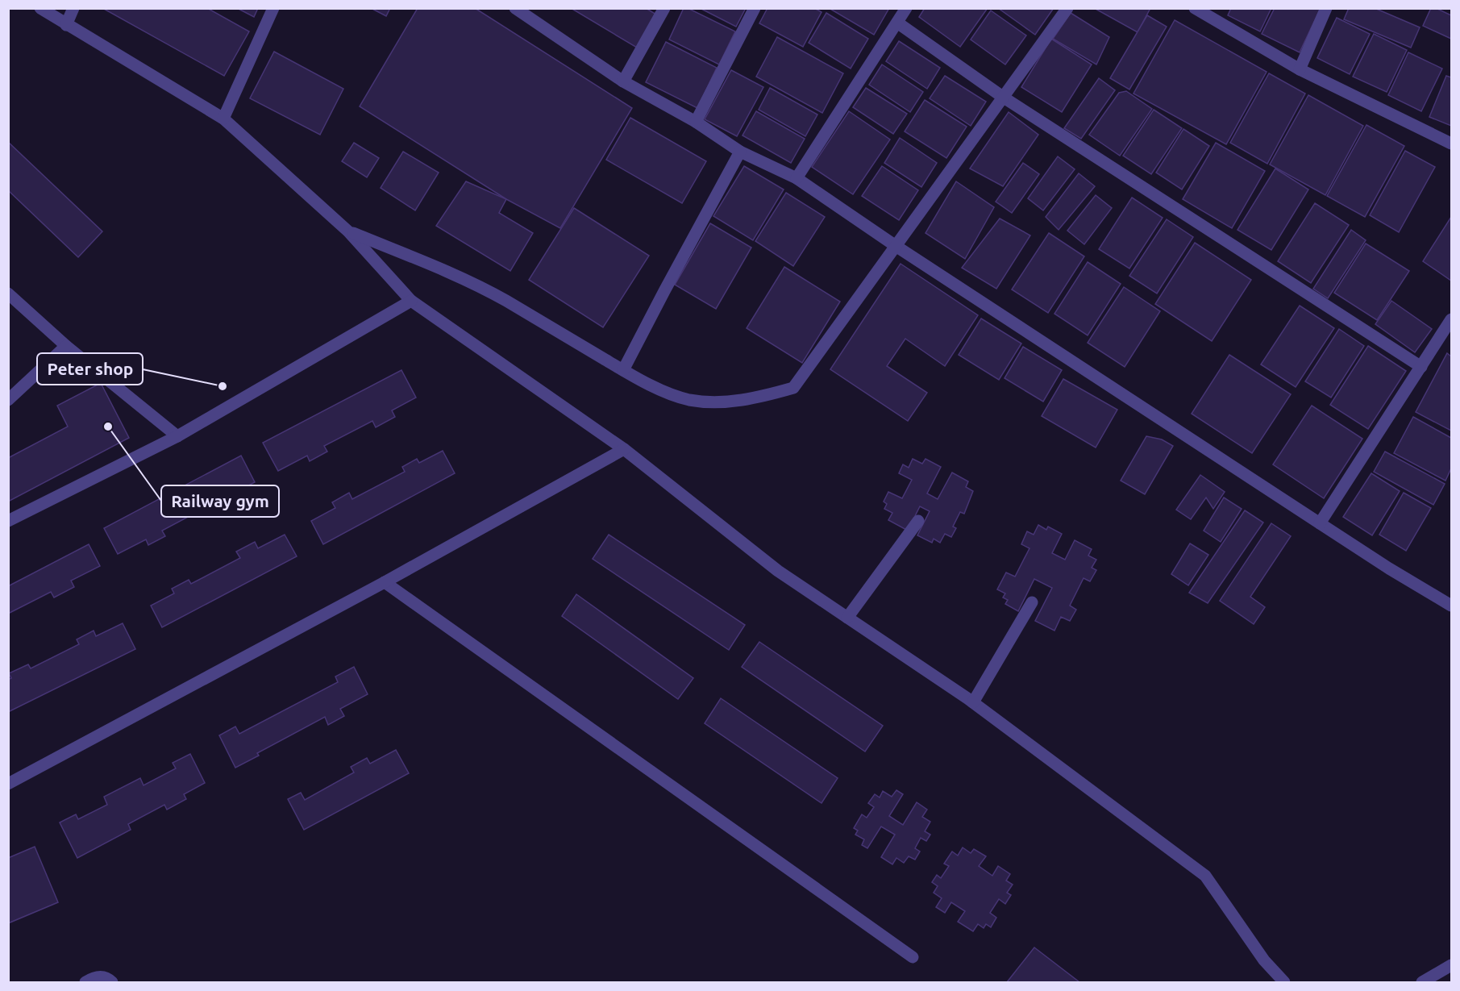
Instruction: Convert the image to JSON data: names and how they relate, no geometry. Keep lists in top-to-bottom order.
{
  "places": ["Peter shop", "Railway gym"]
}
